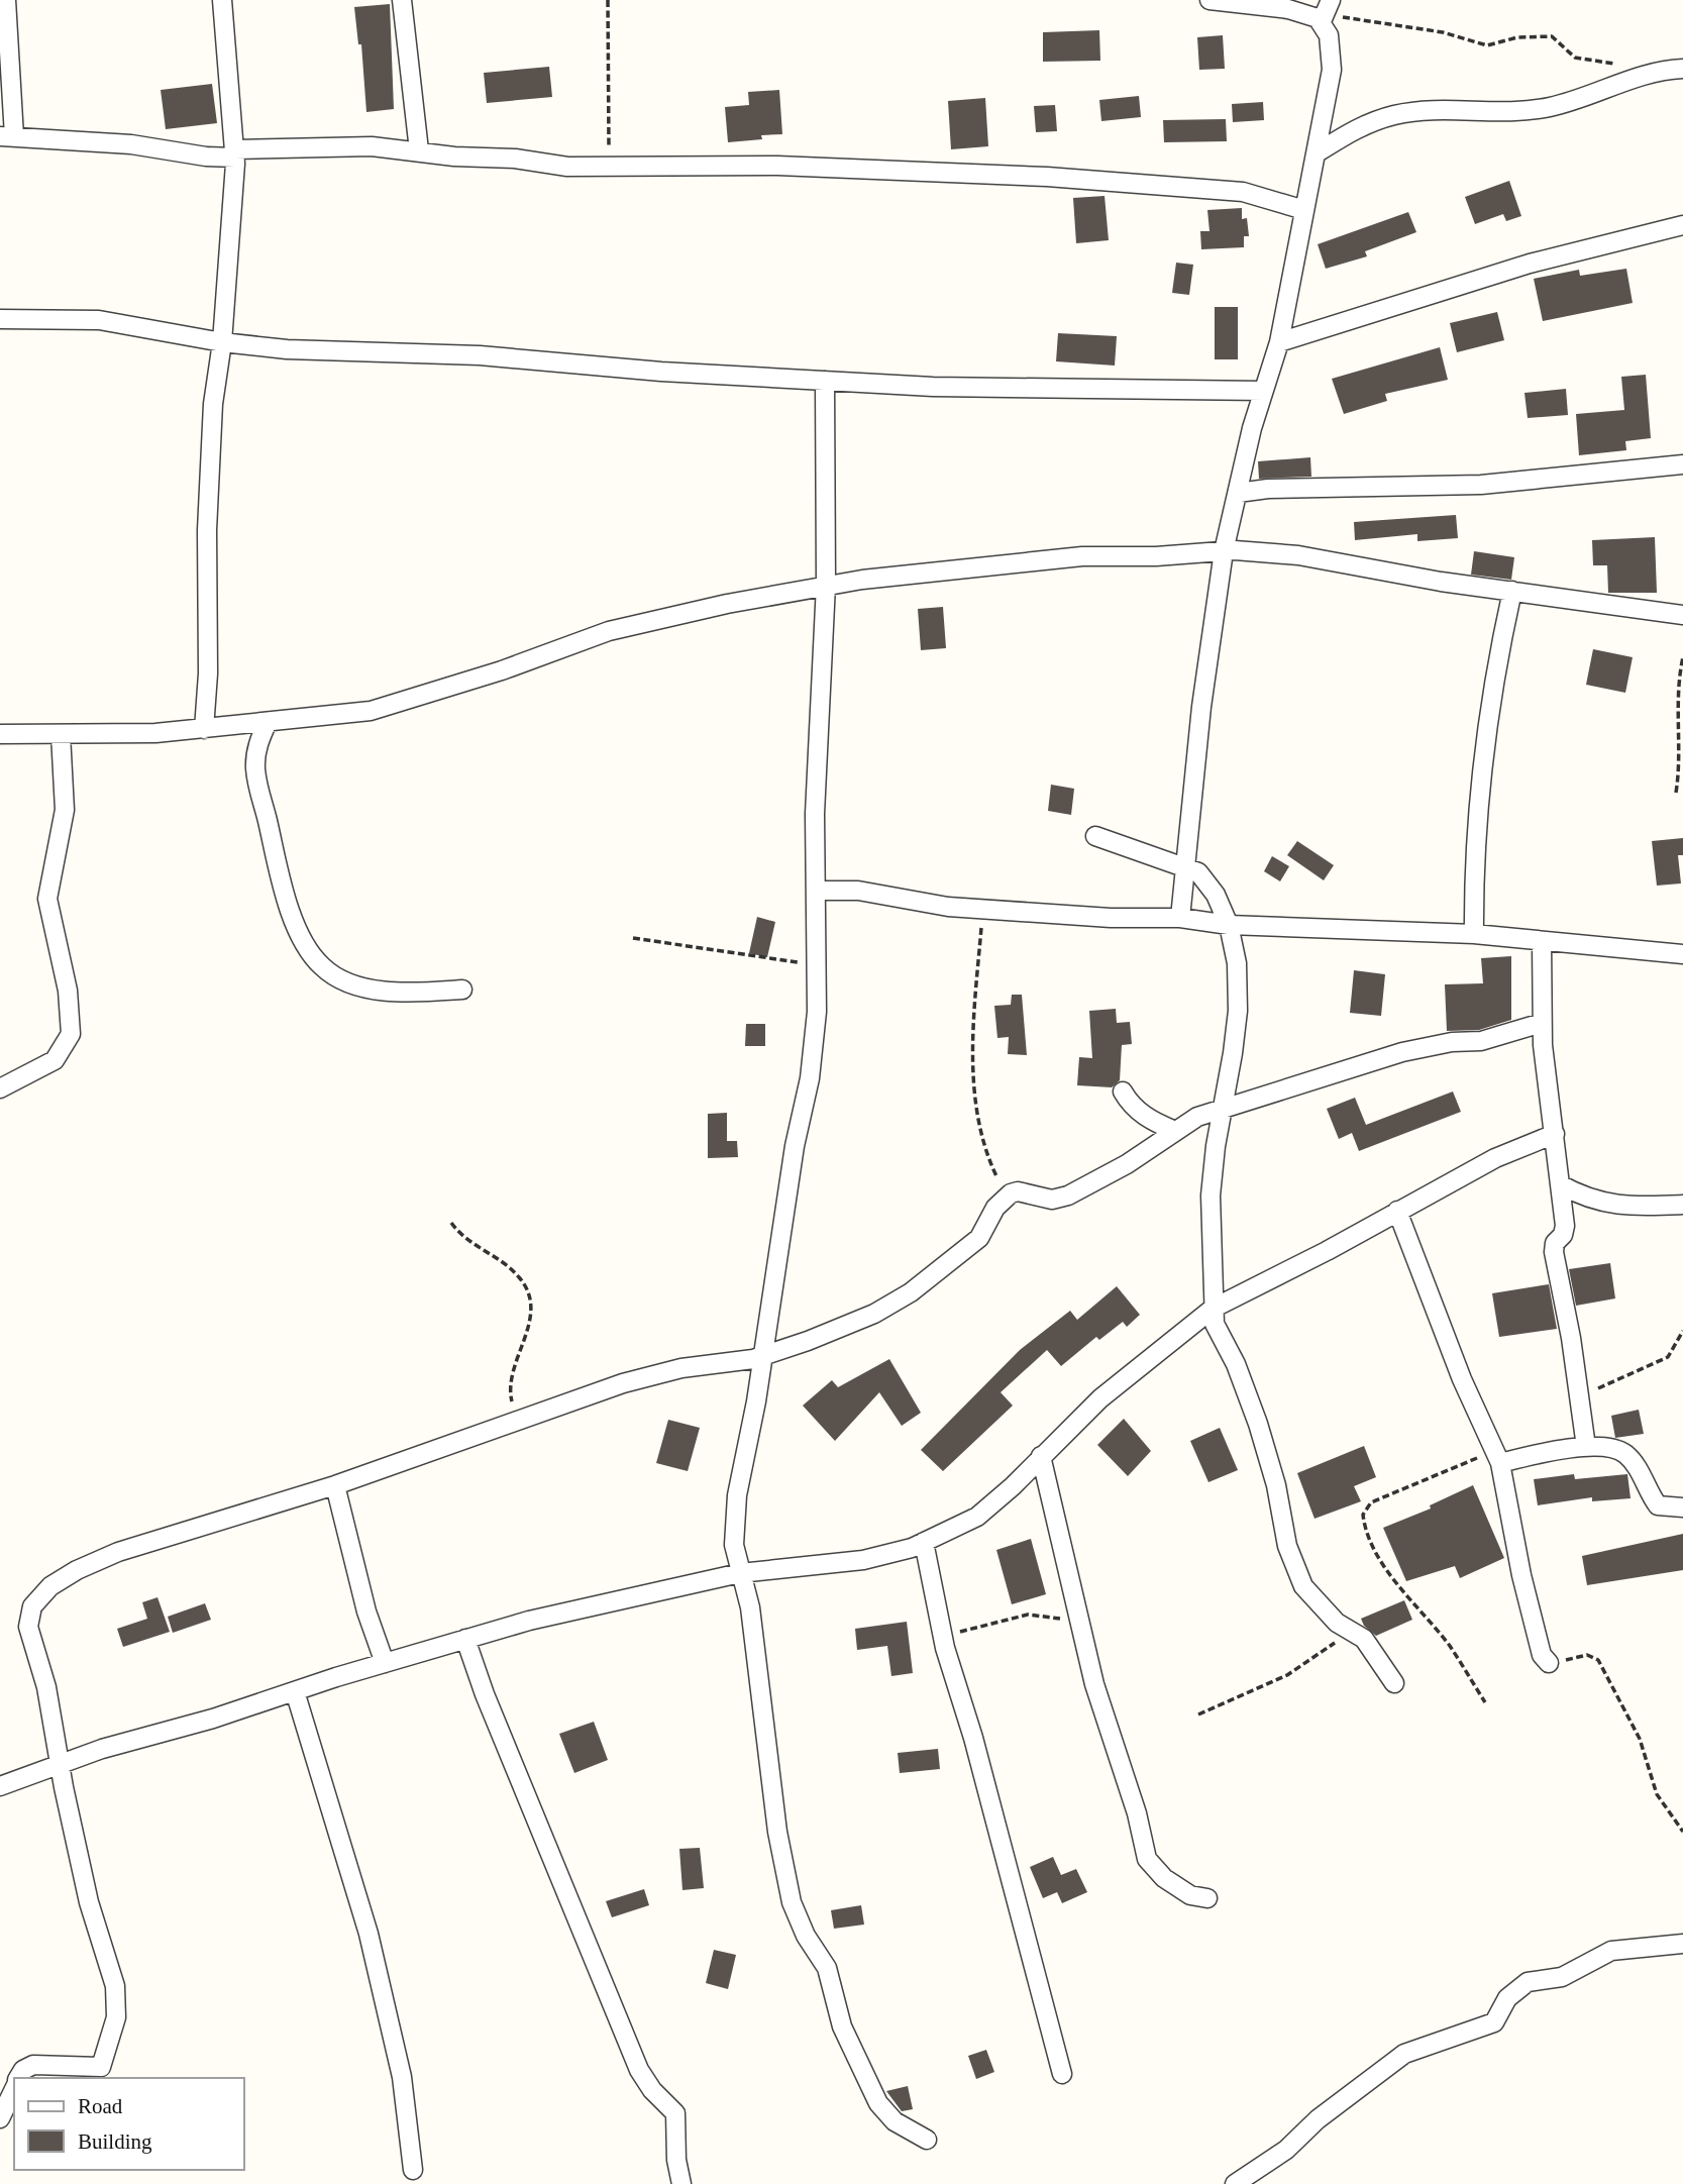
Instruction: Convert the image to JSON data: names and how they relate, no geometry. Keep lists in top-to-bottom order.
{
  "legend": ["Road", "Building"]
}
